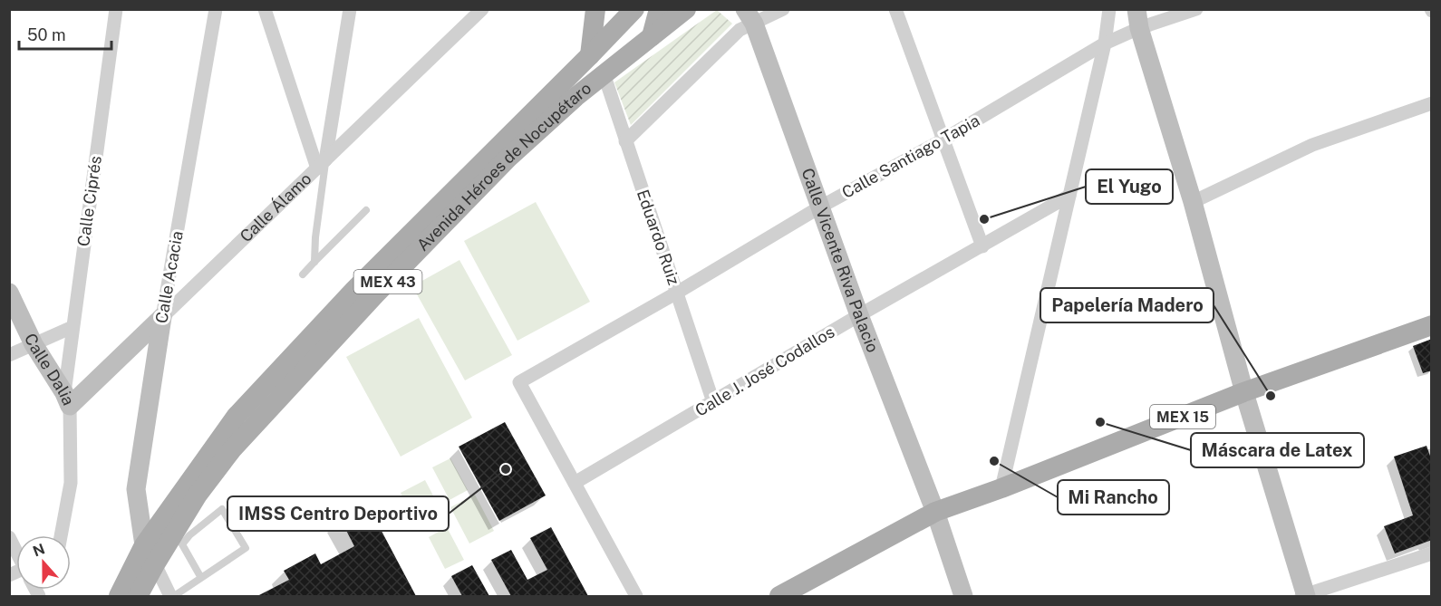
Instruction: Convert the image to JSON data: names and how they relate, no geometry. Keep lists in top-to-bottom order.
{
  "streets": {
    "main road": ["Avenida Héroes de Nocupétaro", "MEX 43", "MEX 15"],
    "street": [
      "Calle Santiago Tapia",
      "Calle Ciprés",
      "Calle Álamo",
      "Eduardo Ruiz",
      "Calle Vicente Riva Palacio",
      "Calle Acacia",
      "Calle Dalia",
      "Calle J. José Codallos"
    ]
  },
  "crossings": [
    ["Calle Santiago Tapia", "Eduardo Ruiz"],
    ["Calle Santiago Tapia", "Calle Vicente Riva Palacio"],
    ["Calle Santiago Tapia", "Calle J. José Codallos"],
    ["Avenida Héroes de Nocupétaro", "Eduardo Ruiz"],
    ["Avenida Héroes de Nocupétaro", "Calle Acacia"],
    ["Calle Ciprés", "Calle Álamo"],
    ["Calle Ciprés", "Calle Dalia"],
    ["Calle Álamo", "Calle Acacia"],
    ["Calle Álamo", "Calle Dalia"],
    ["Eduardo Ruiz", "Calle J. José Codallos"],
    ["Calle Vicente Riva Palacio", "Calle J. José Codallos"],
    ["Calle Vicente Riva Palacio", "MEX 15"]
  ],
  "places": [
    "El Yugo",
    "Papelería Madero",
    "Máscara de Latex",
    "Mi Rancho",
    "IMSS Centro Deportivo"
  ],
  "scale_bar": "50 m",
  "north": "top"
}
